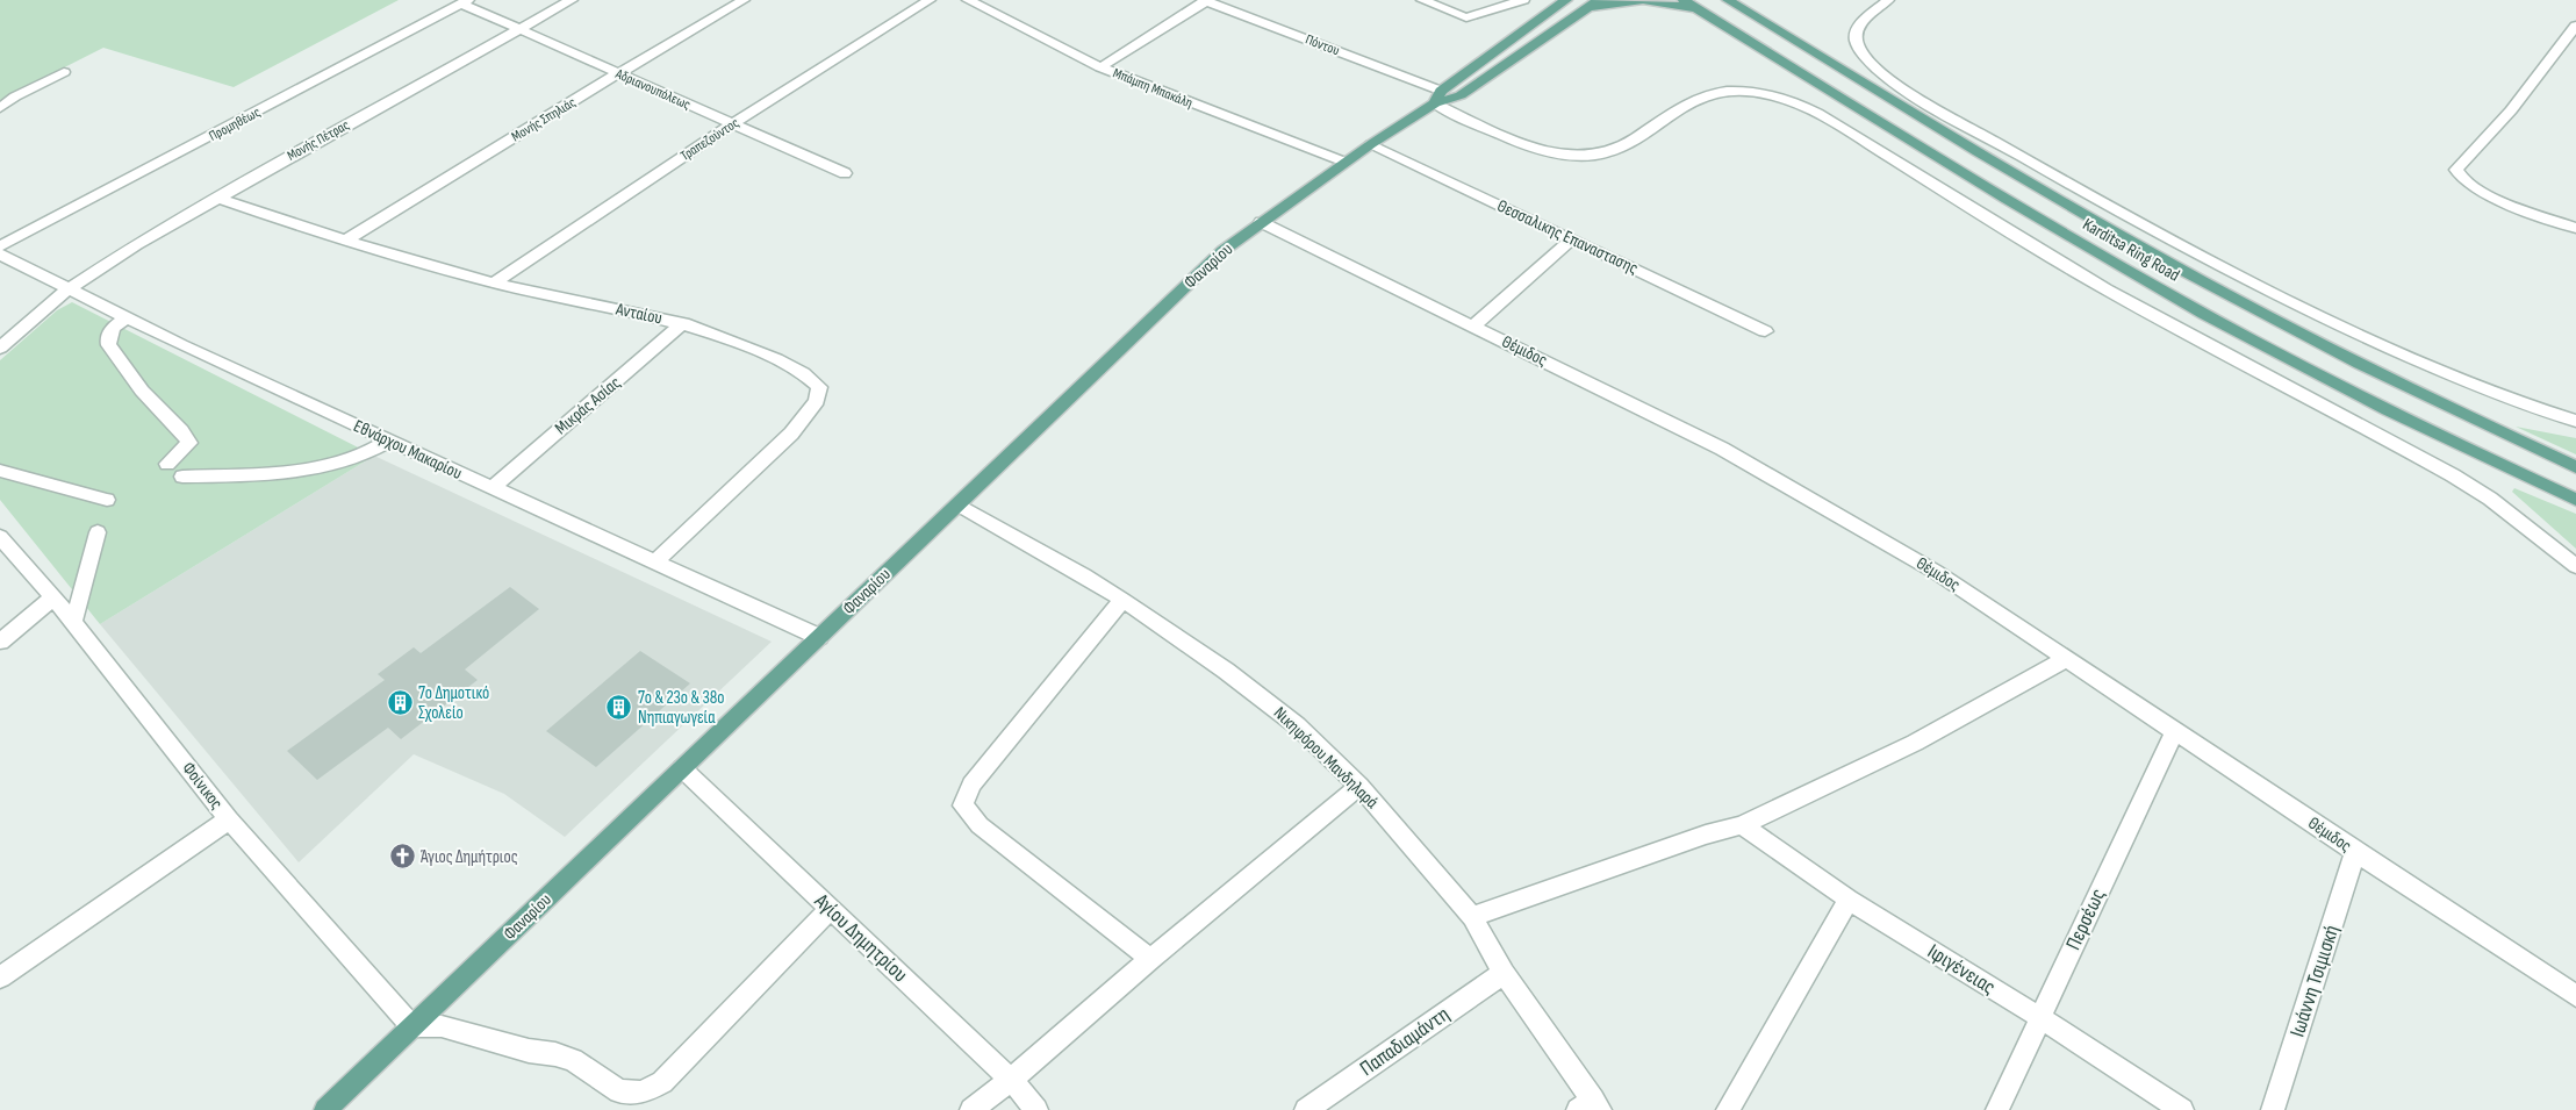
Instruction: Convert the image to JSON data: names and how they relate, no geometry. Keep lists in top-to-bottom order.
{
  "streets": {
    "main road": ["Karditsa Ring Road", "Φαναρίου"],
    "street": [
      "Πόντου",
      "Μπάμπη Μπακάλη",
      "Αδριανουπόλεως",
      "Μονής Σπηλιάς",
      "Προμηθέως",
      "Τραπεζούντος",
      "Μονής Πέτρας",
      "Θεσσαλικης Επαναστασης",
      "Ανταίου",
      "Θέμιδος",
      "Μικράς Ασίας",
      "Εθνάρχου Μακαρίου",
      "Νικηφόρου Μανδηλαρά",
      "Φοίνικος",
      "Περσέως",
      "Αγίου Δημητρίου",
      "Ιφιγένειας",
      "Ιωάννη Τσιμισκή",
      "Παπαδιαμάντη"
    ]
  },
  "crossings": [
    ["Πόντου", "Φαναρίου"],
    ["Μπάμπη Μπακάλη", "Φαναρίου"],
    ["Αδριανουπόλεως", "Μονής Σπηλιάς"],
    ["Αδριανουπόλεως", "Προμηθέως"],
    ["Αδριανουπόλεως", "Τραπεζούντος"],
    ["Αδριανουπόλεως", "Μονής Πέτρας"],
    ["Μονής Σπηλιάς", "Ανταίου"],
    ["Τραπεζούντος", "Ανταίου"],
    ["Μονής Πέτρας", "Ανταίου"],
    ["Μονής Πέτρας", "Εθνάρχου Μακαρίου"],
    ["Θεσσαλικης Επαναστασης", "Φαναρίου"],
    ["Φαναρίου", "Θέμιδος"],
    ["Φαναρίου", "Εθνάρχου Μακαρίου"],
    ["Φαναρίου", "Νικηφόρου Μανδηλαρά"],
    ["Φαναρίου", "Φοίνικος"],
    ["Φαναρίου", "Αγίου Δημητρίου"],
    ["Ανταίου", "Μικράς Ασίας"],
    ["Ανταίου", "Εθνάρχου Μακαρίου"],
    ["Θέμιδος", "Περσέως"],
    ["Θέμιδος", "Ιωάννη Τσιμισκή"],
    ["Μικράς Ασίας", "Εθνάρχου Μακαρίου"],
    ["Νικηφόρου Μανδηλαρά", "Παπαδιαμάντη"],
    ["Περσέως", "Ιφιγένειας"]
  ],
  "places": {
    "building": ["7ο Δημοτικό Σχολείο", "7ο & 23ο & 38ο Νηπιαγωγεία"],
    "church": ["Άγιος Δημήτριος"]
  }
}
